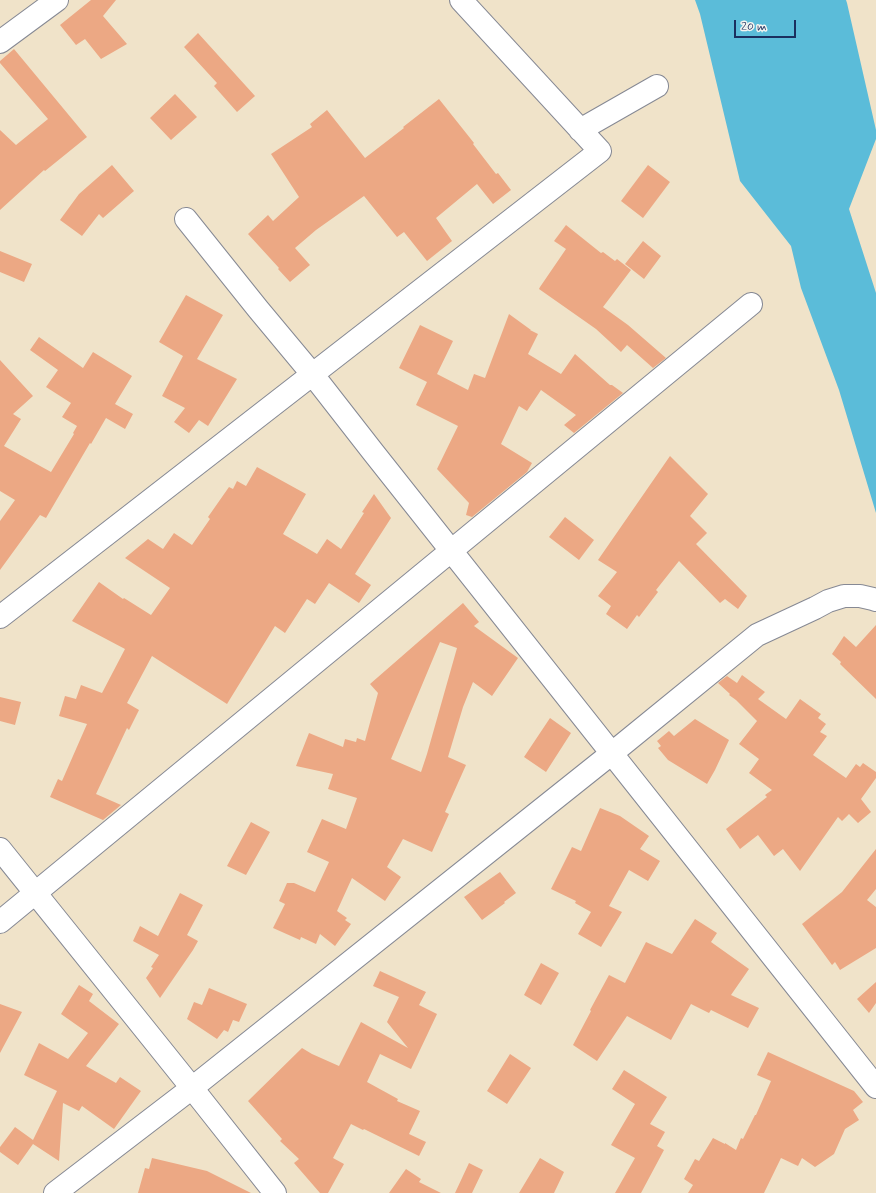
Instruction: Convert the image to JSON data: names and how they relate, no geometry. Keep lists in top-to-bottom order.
{
  "scale_bar": "20 m"
}
